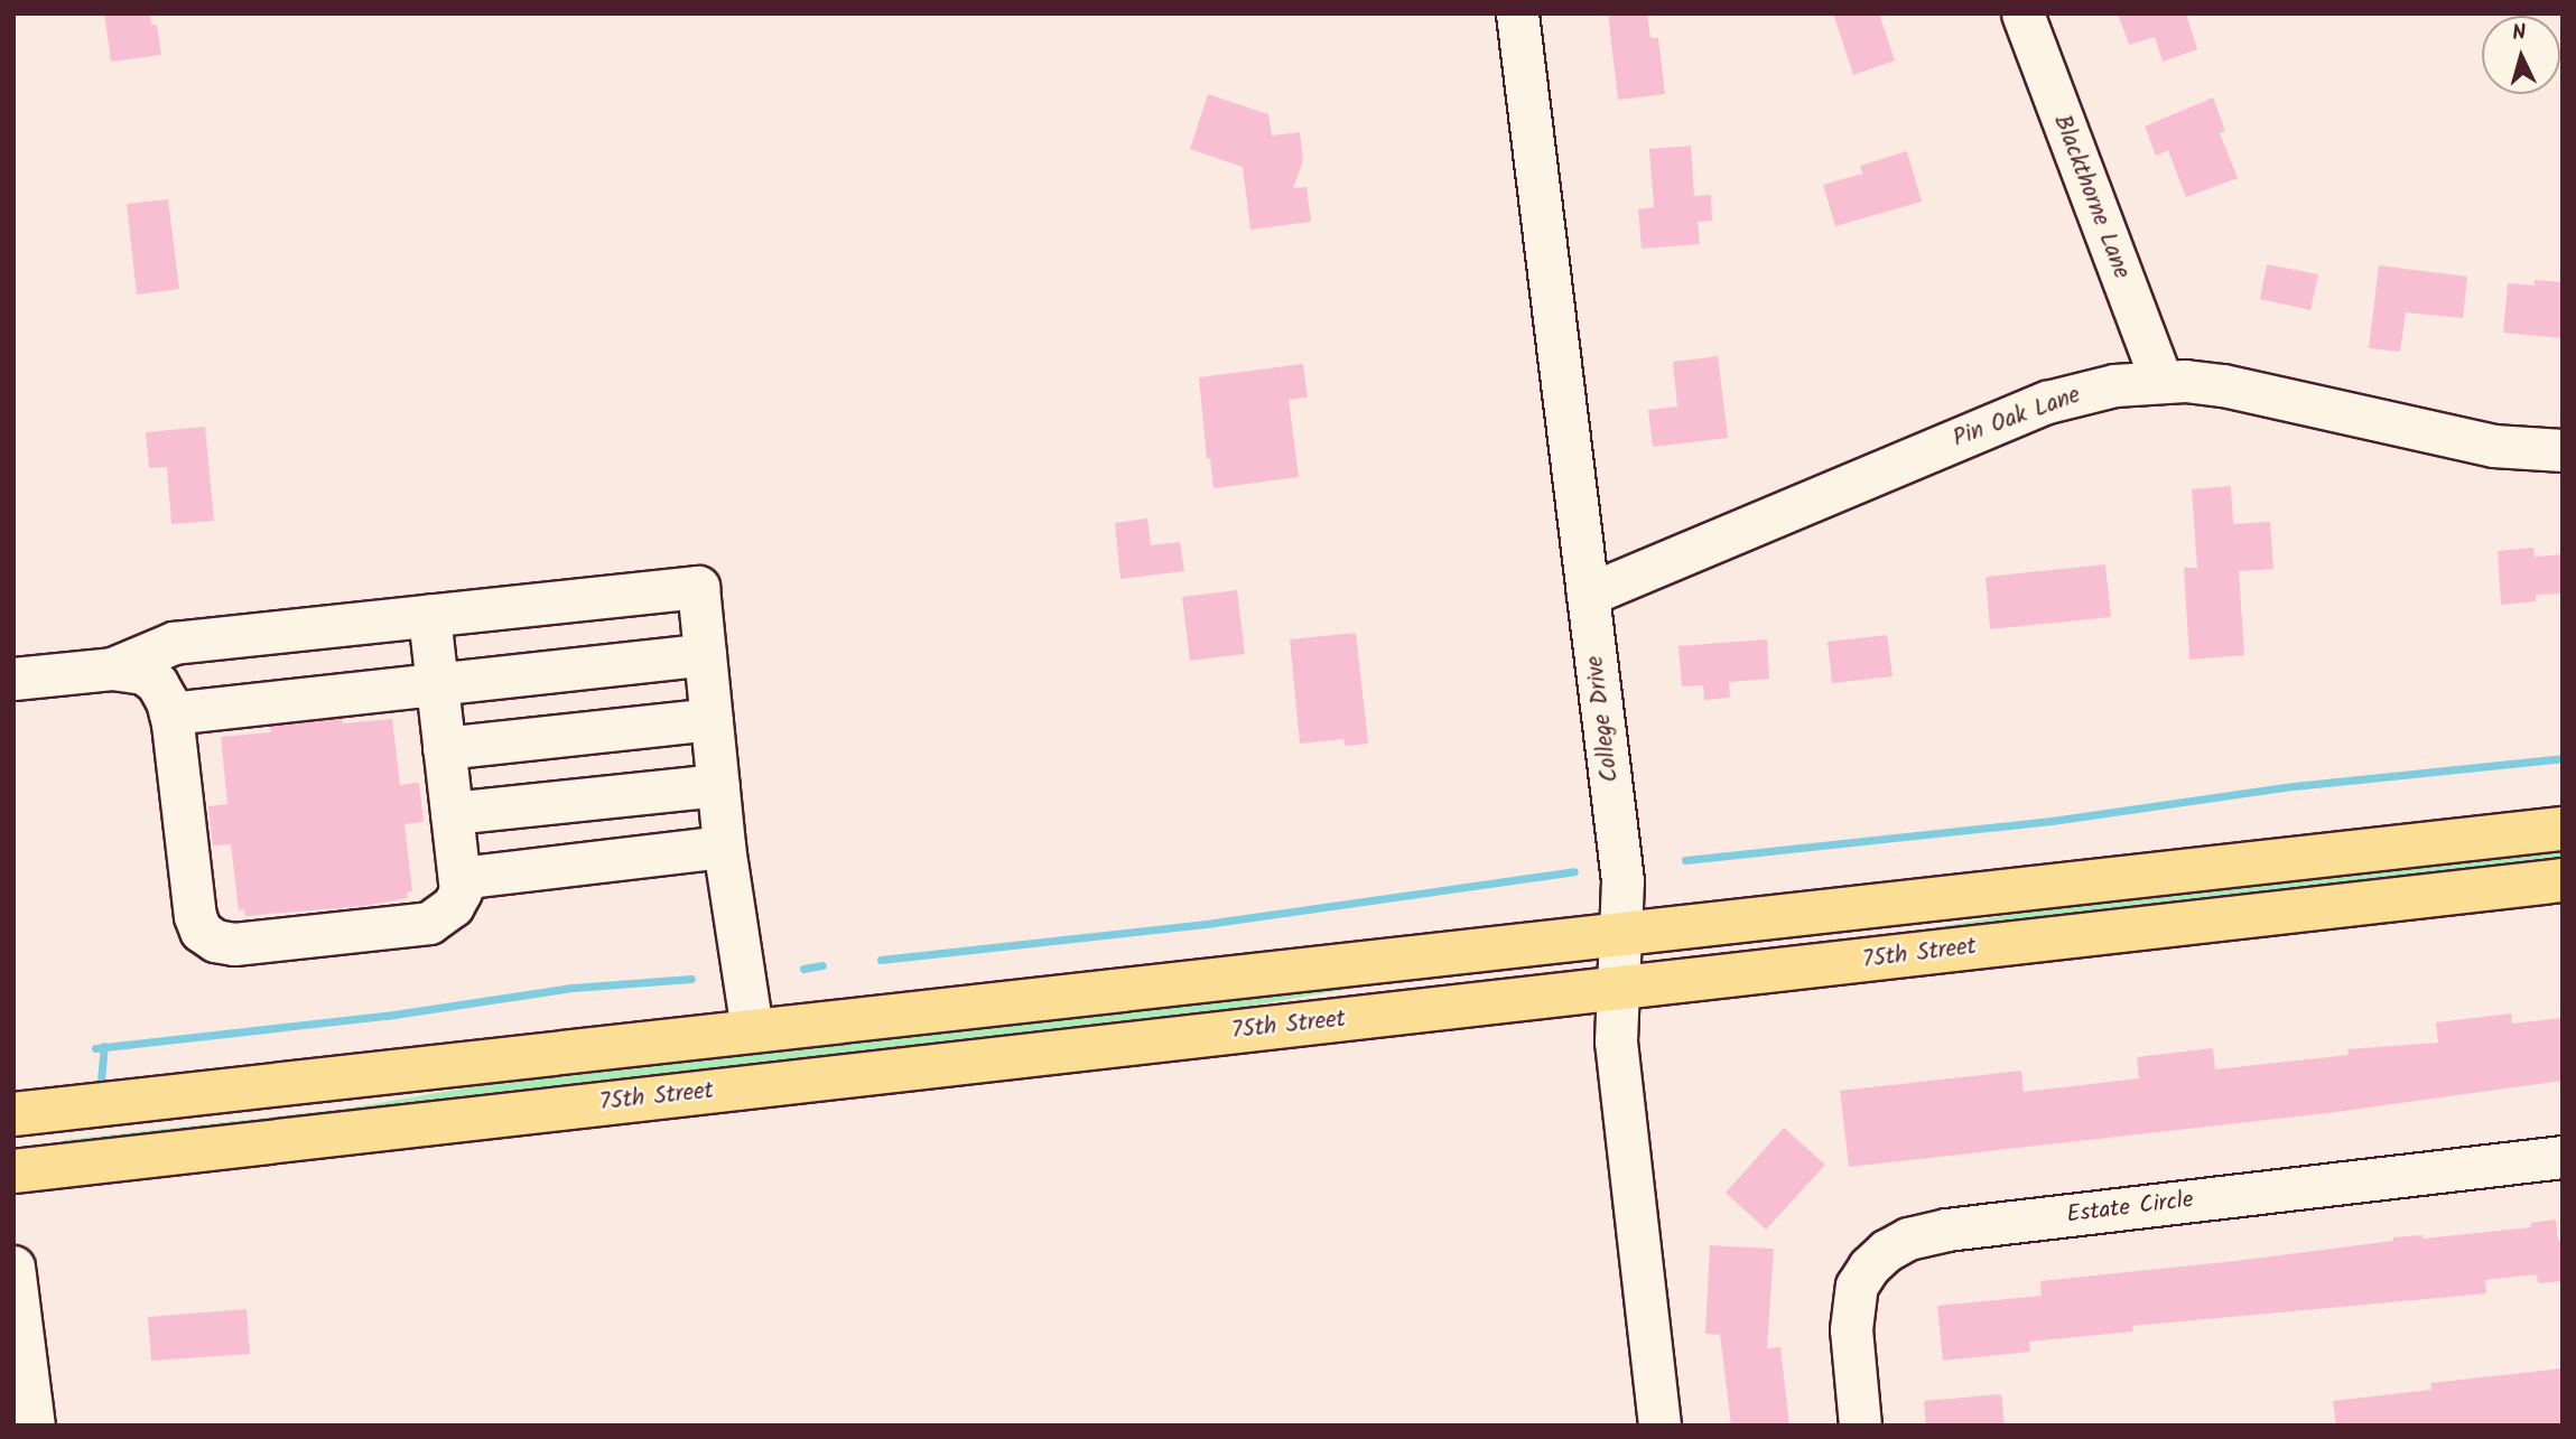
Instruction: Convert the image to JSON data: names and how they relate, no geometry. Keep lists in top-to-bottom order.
{
  "streets": {
    "main road": ["75th Street"],
    "street": [
      "Blackthorne Lane",
      "Pin Oak Lane",
      "College Drive",
      "Estate Circle"
    ]
  },
  "crossings": [
    ["Blackthorne Lane", "Pin Oak Lane"],
    ["Pin Oak Lane", "College Drive"],
    ["College Drive", "75th Street"]
  ],
  "north": "top"
}
